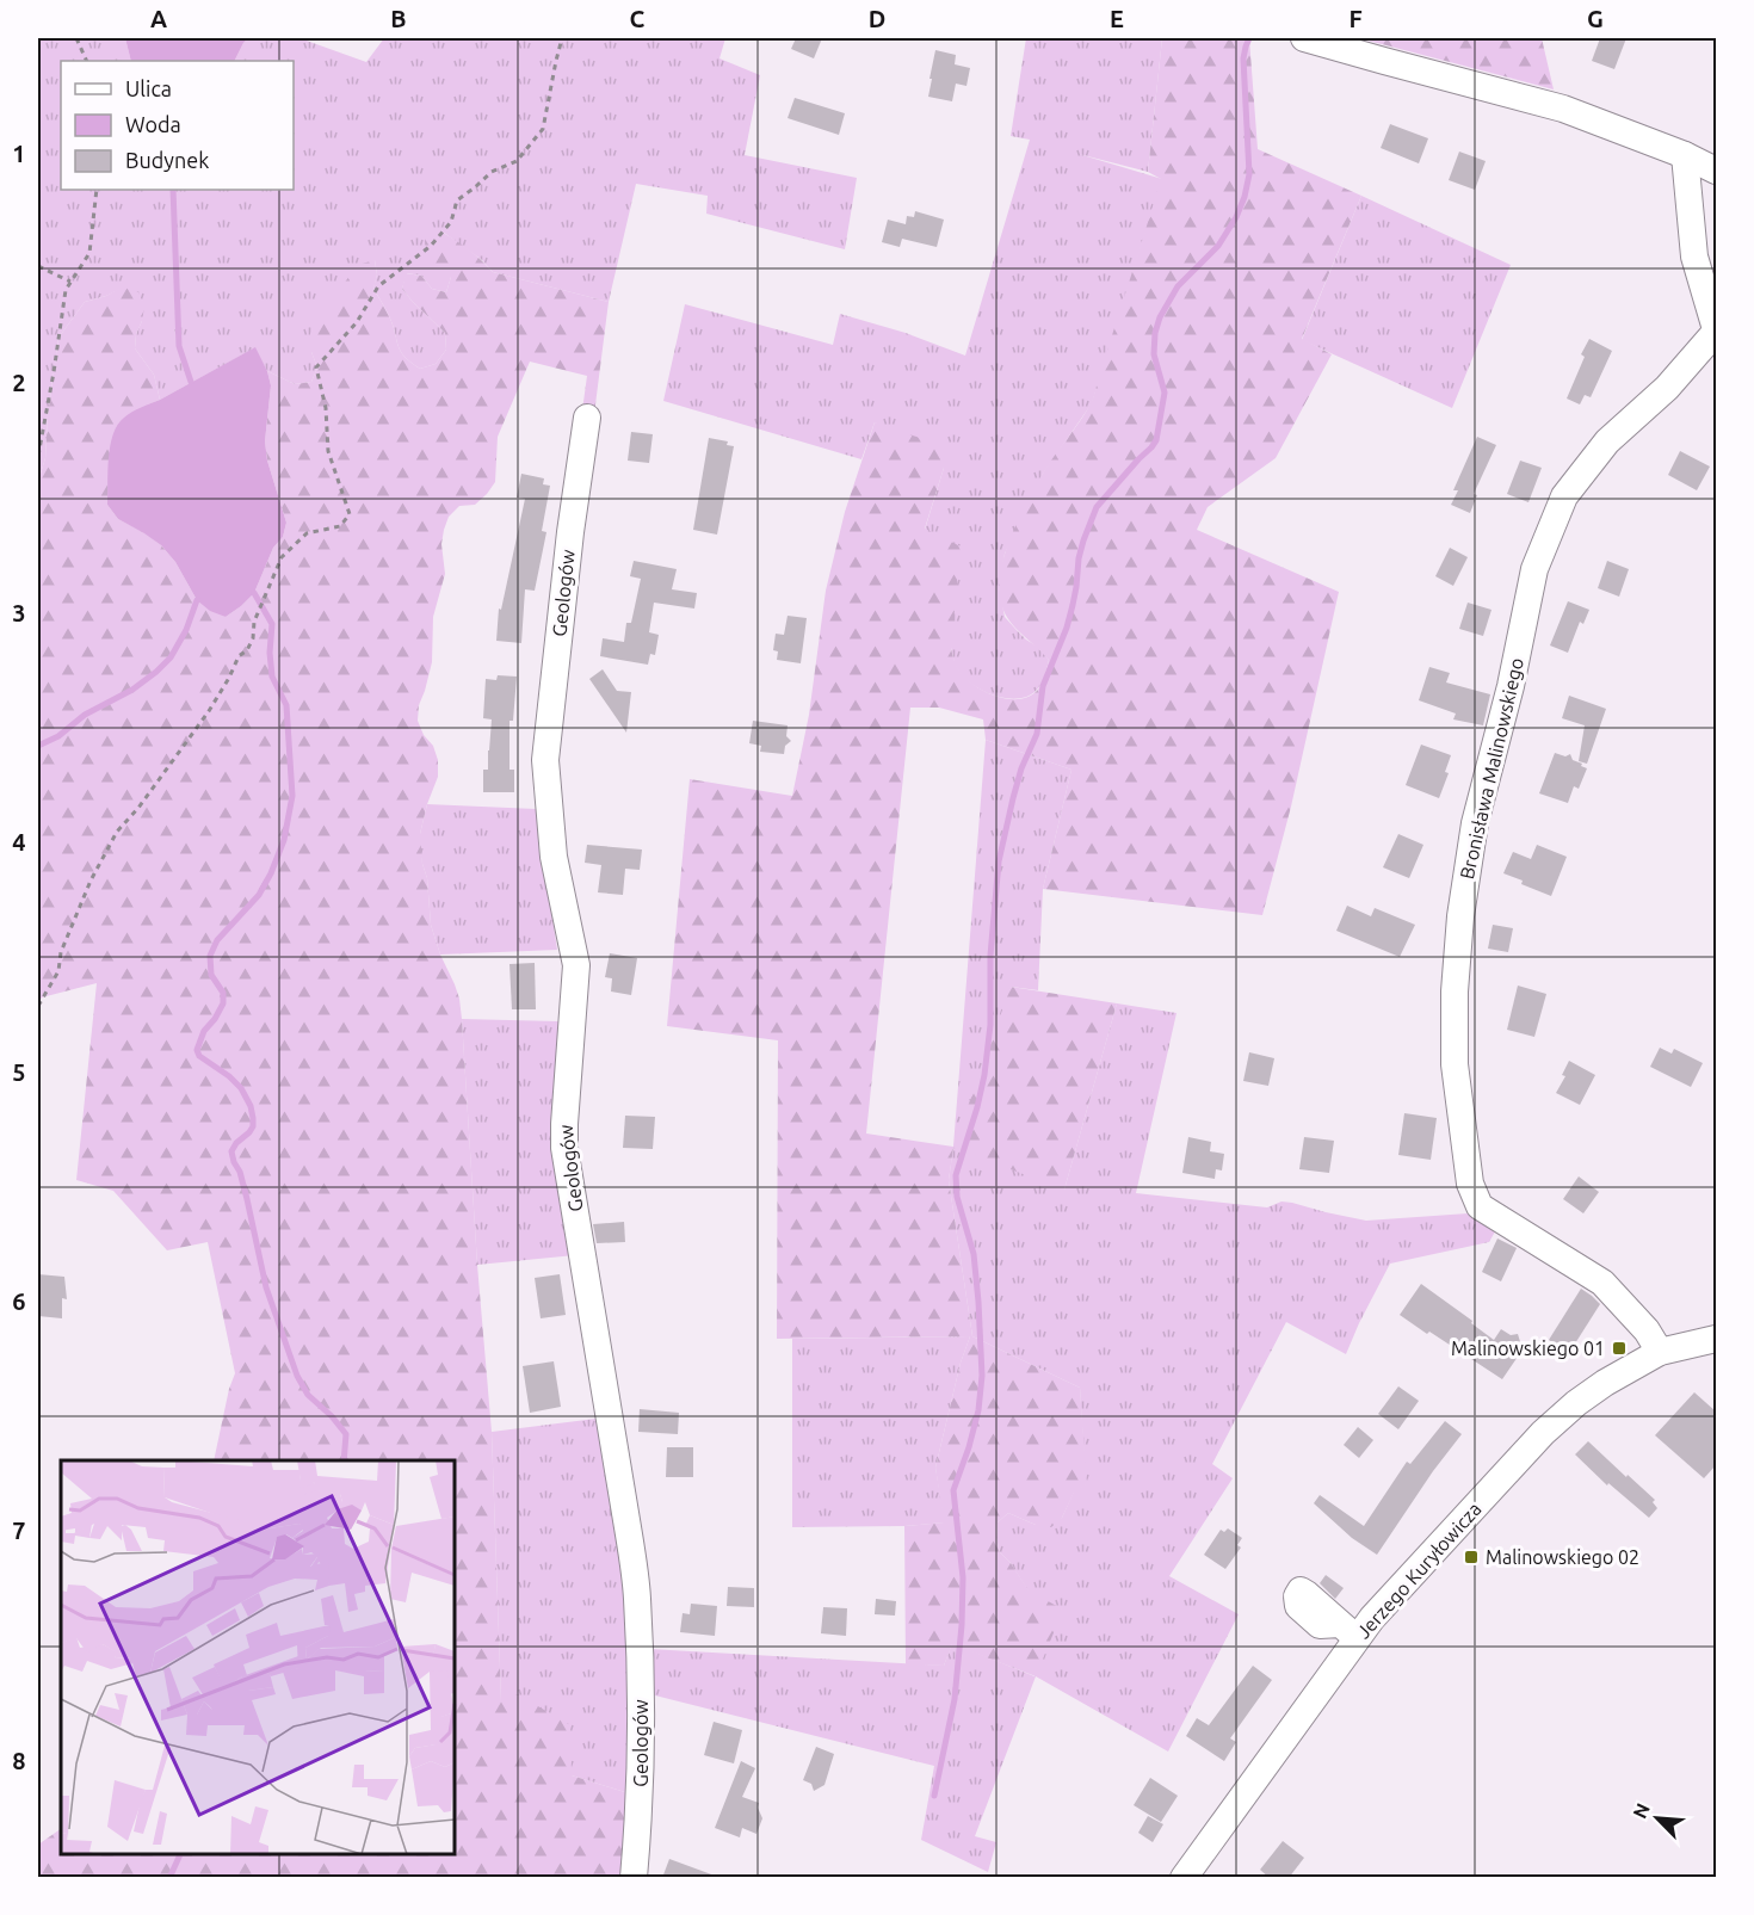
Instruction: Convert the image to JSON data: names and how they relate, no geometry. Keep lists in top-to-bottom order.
{
  "streets": {
    "street": ["Geologów", "Bronisława Malinowskiego", "Jerzego Kuryłowicza"]
  },
  "crossings": [
    ["Bronisława Malinowskiego", "Jerzego Kuryłowicza"]
  ],
  "places": {
    "transit": ["Malinowskiego 01", "Malinowskiego 02"]
  },
  "legend": ["Ulica", "Woda", "Budynek"],
  "north": "top left",
  "grid": {
    "columns": [
      "A",
      "B",
      "C",
      "D",
      "E",
      "F",
      "G"
    ],
    "rows": [
      "1",
      "2",
      "3",
      "4",
      "5",
      "6",
      "7",
      "8"
    ]
  }
}
